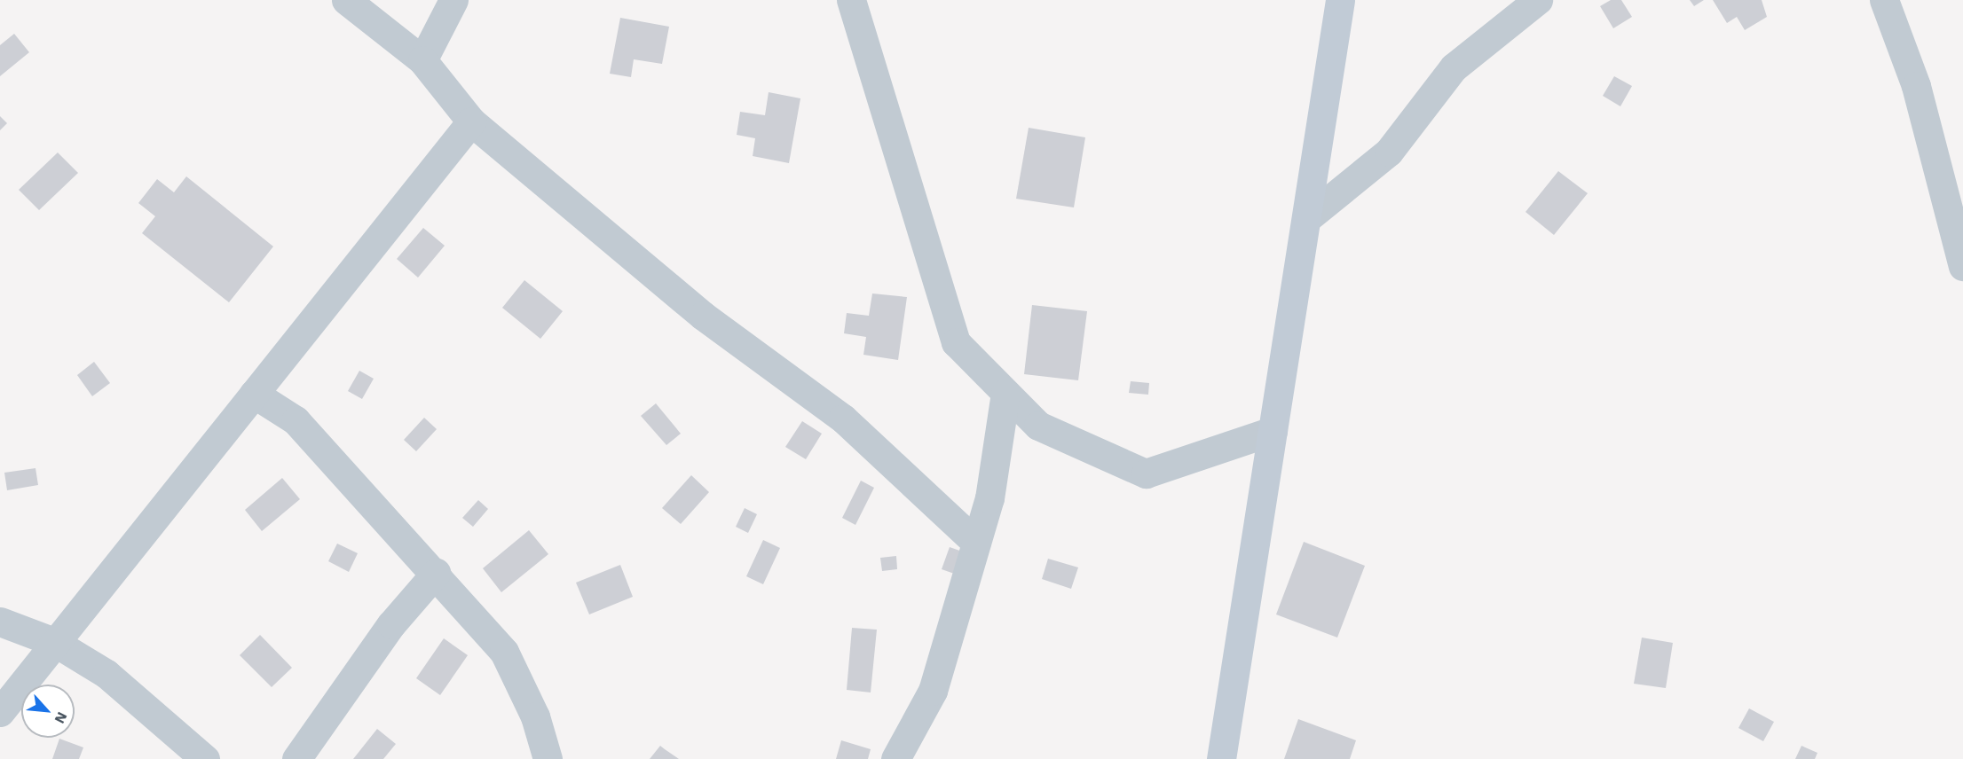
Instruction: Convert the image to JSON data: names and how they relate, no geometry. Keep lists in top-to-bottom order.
{
  "north": "bottom right"
}
